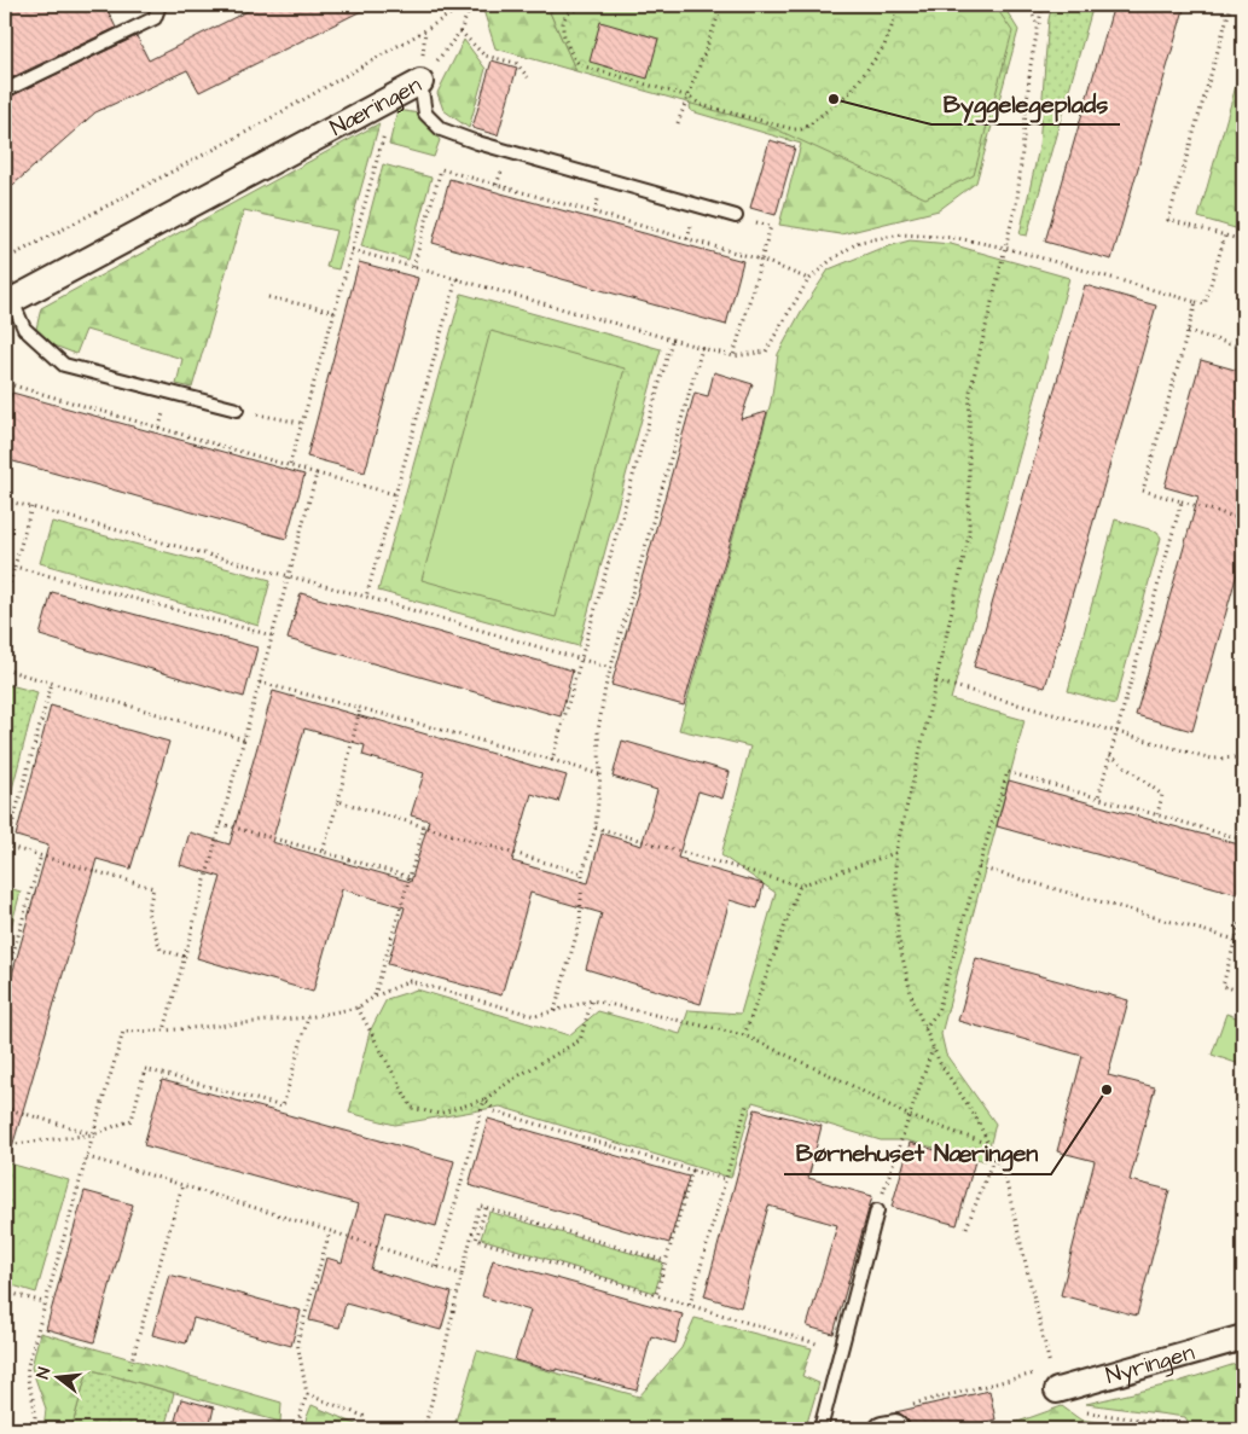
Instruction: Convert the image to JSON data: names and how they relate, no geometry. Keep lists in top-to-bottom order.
{
  "streets": {
    "street": ["Næringen", "Nyringen"]
  },
  "places": ["Byggelegeplads", "Børnehuset Næringen"],
  "north": "left"
}
